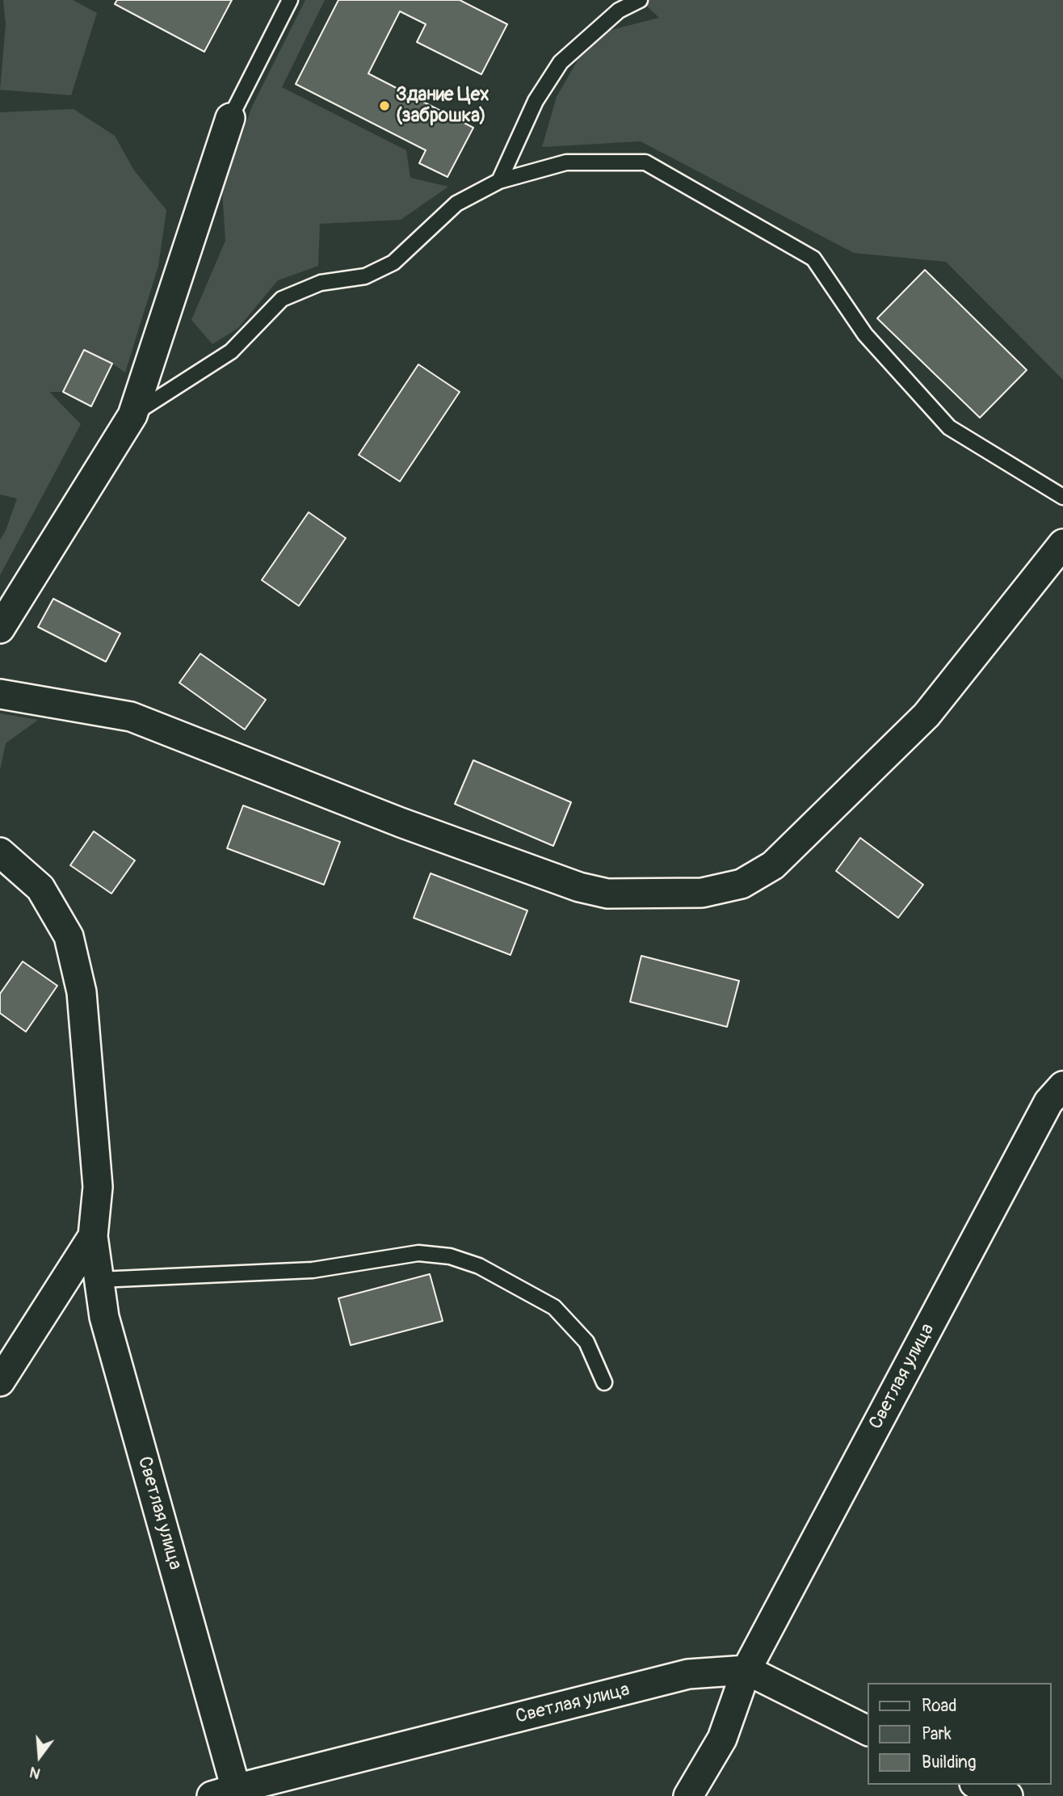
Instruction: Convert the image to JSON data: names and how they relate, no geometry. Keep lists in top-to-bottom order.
{
  "streets": {
    "street": ["Светлая улица"]
  },
  "places": ["Здание Цех (заброшка)"],
  "legend": ["Road", "Park", "Building"],
  "north": "bottom"
}
